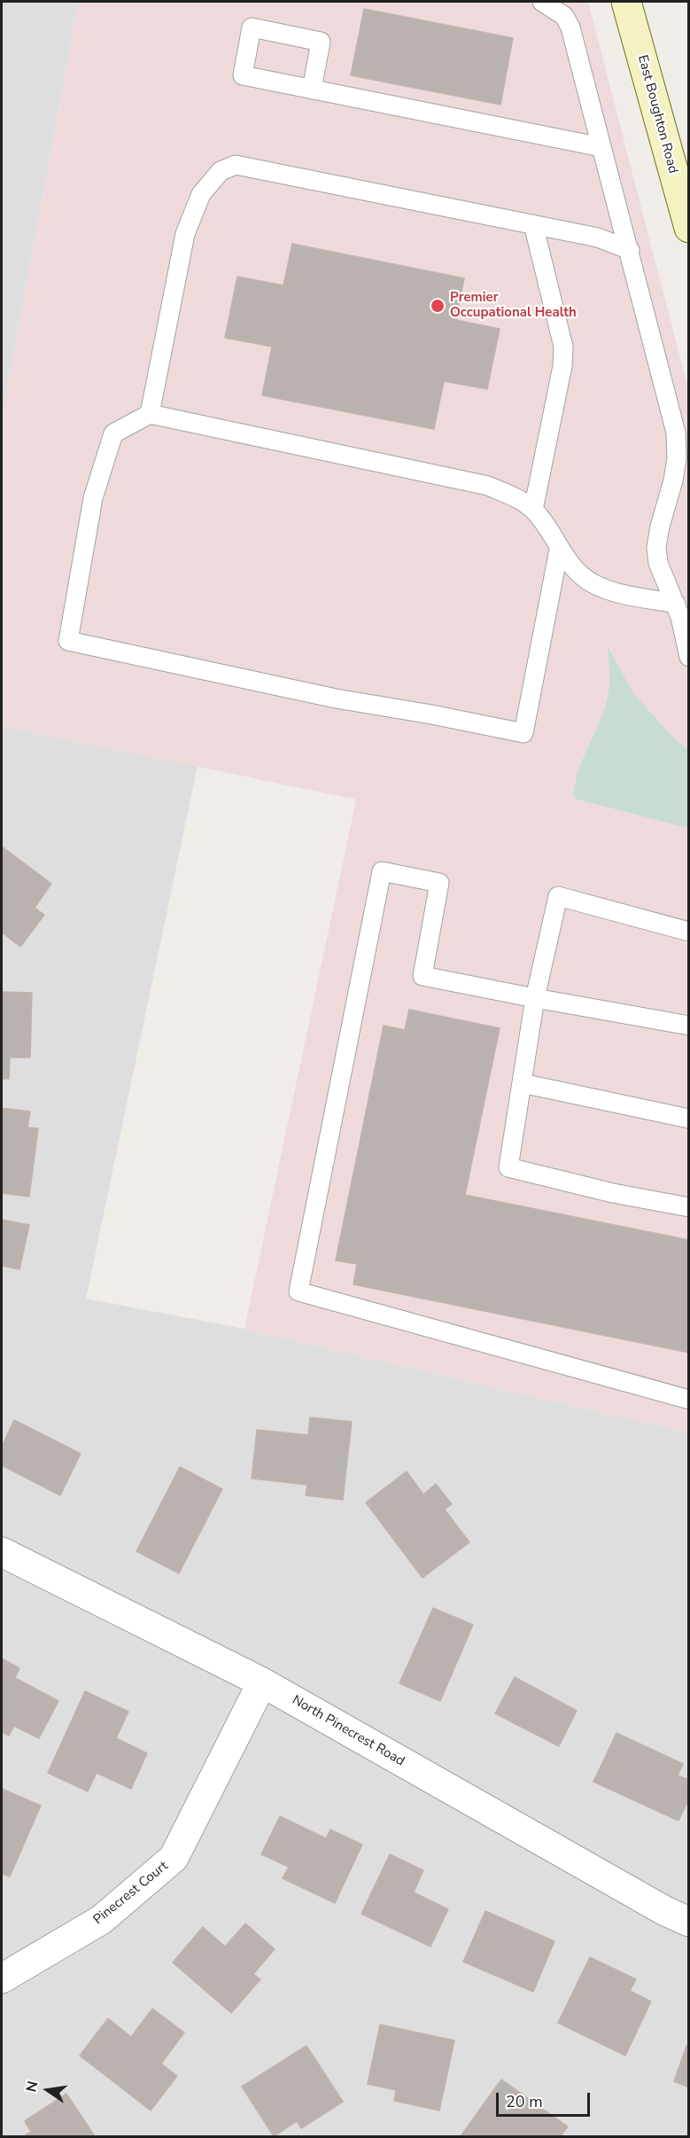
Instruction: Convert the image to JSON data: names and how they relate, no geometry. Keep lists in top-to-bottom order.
{
  "streets": {
    "main road": ["East Boughton Road"],
    "street": ["North Pinecrest Road", "Pinecrest Court"]
  },
  "crossings": [
    ["North Pinecrest Road", "Pinecrest Court"]
  ],
  "places": ["Premier Occupational Health"],
  "scale_bar": "20 m",
  "north": "left"
}
